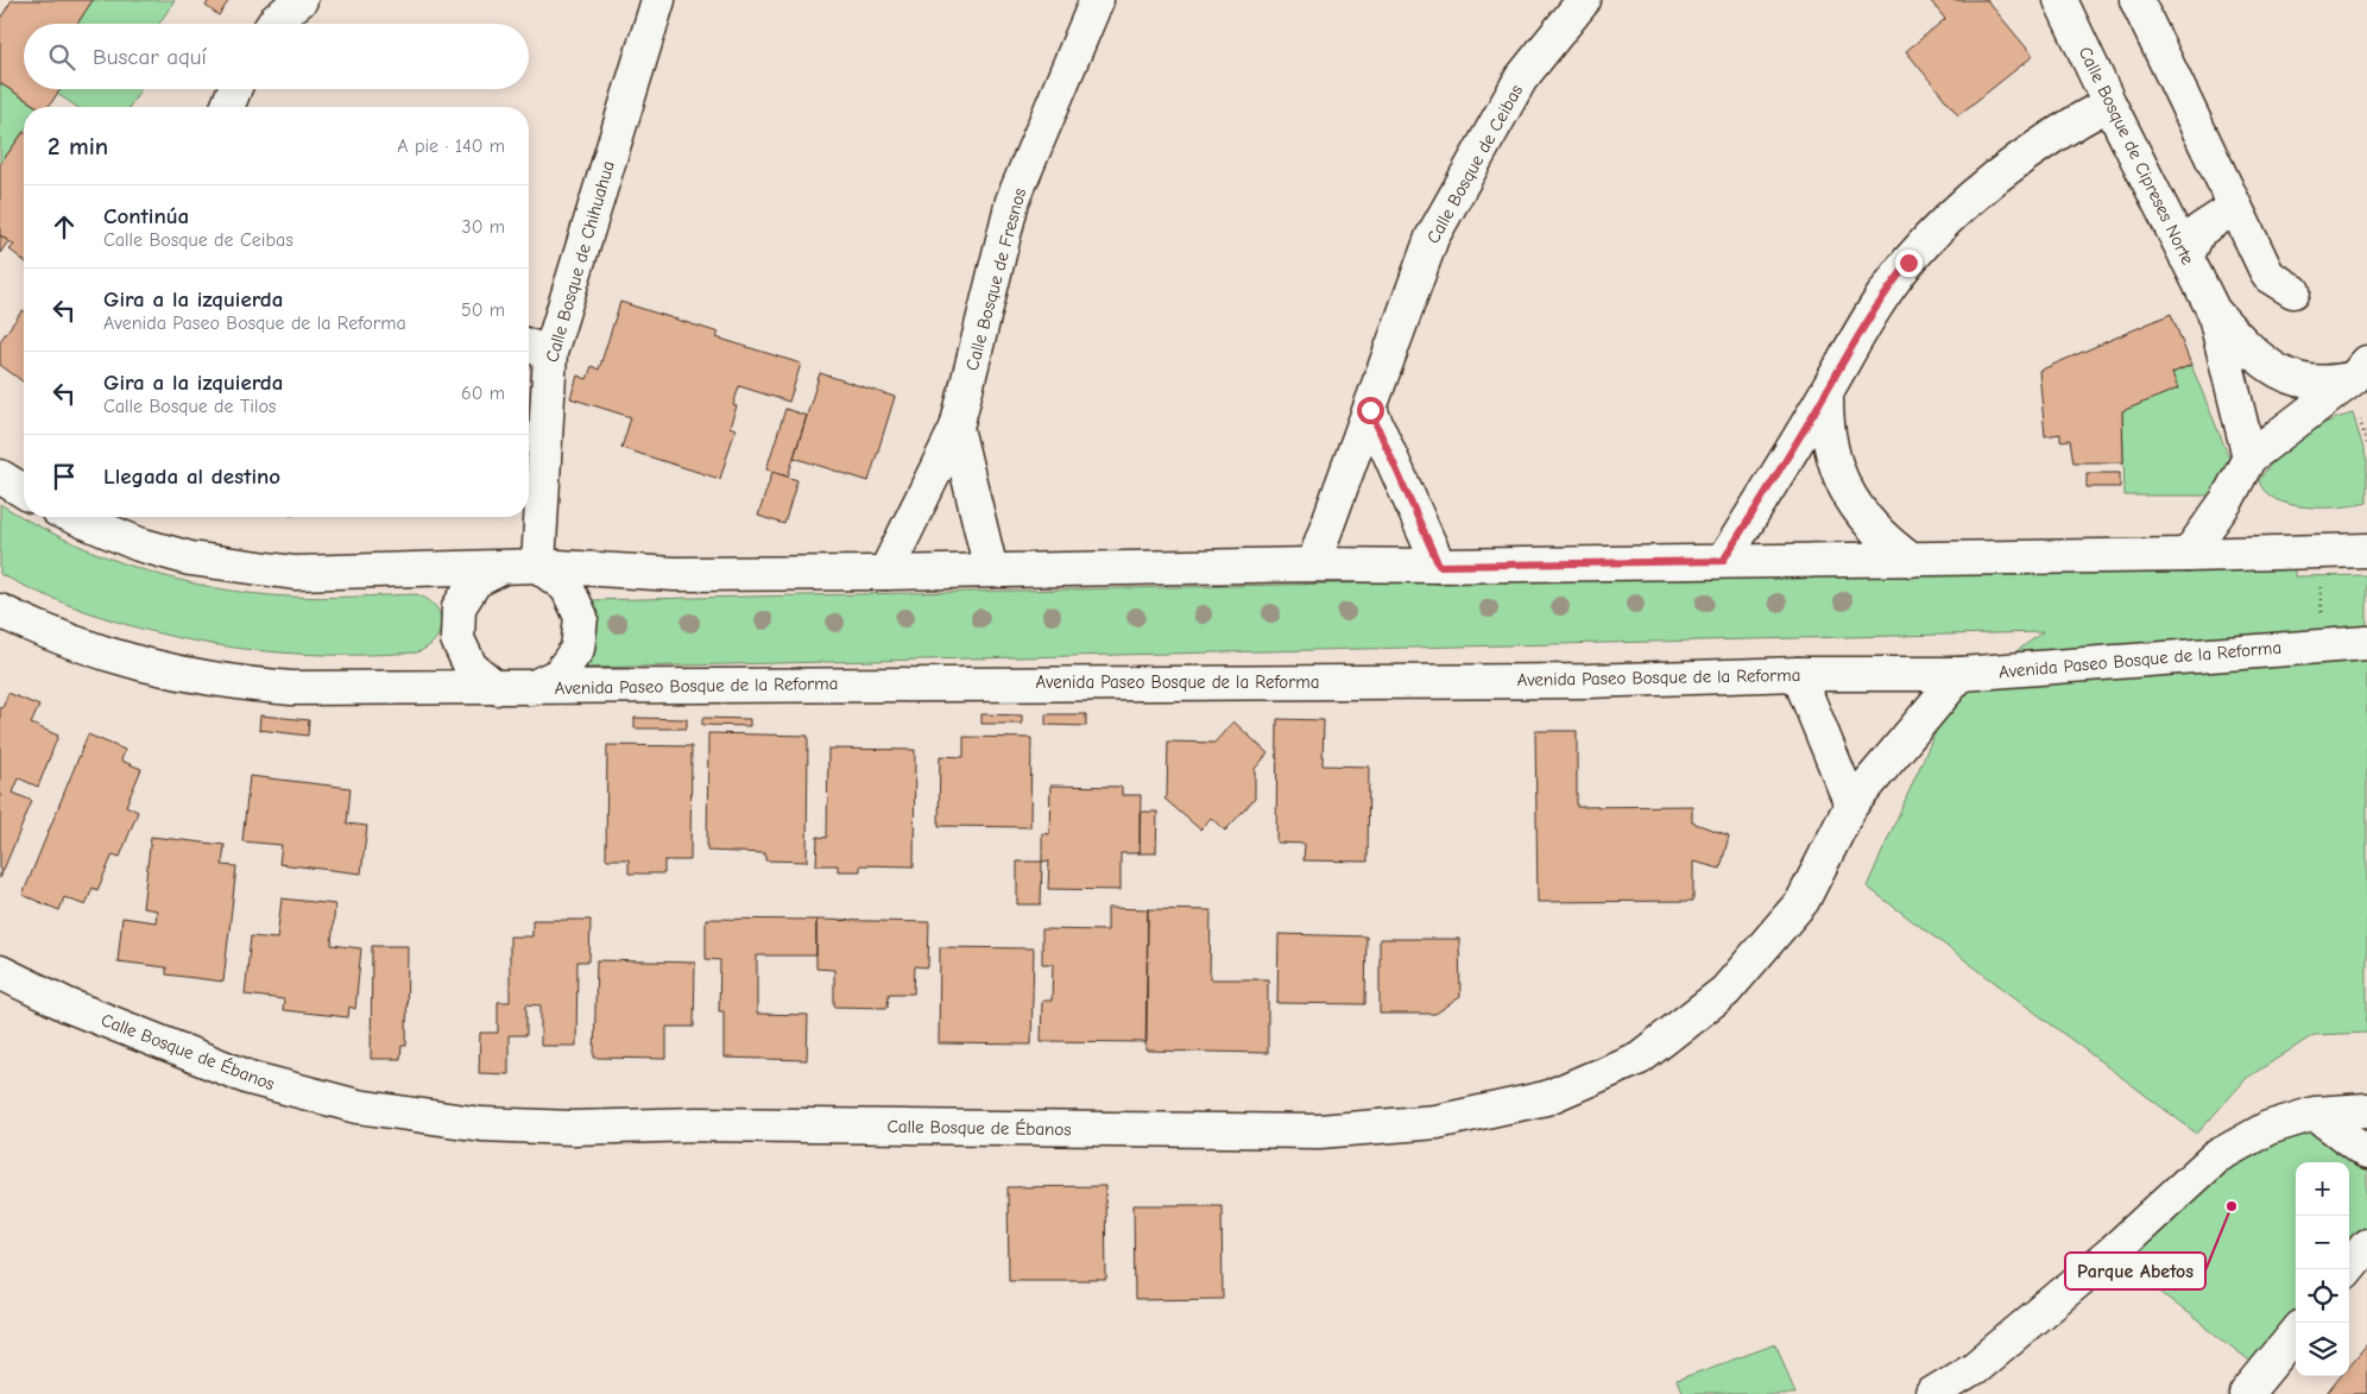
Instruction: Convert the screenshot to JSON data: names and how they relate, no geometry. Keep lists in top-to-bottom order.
{
  "streets": {
    "street": [
      "Calle Bosque de Cipreses Norte",
      "Calle Bosque de Ceibas",
      "Calle Bosque de Chihuahua",
      "Calle Bosque de Fresnos",
      "Avenida Paseo Bosque de la Reforma",
      "Calle Bosque de Ébanos"
    ]
  },
  "crossings": [
    ["Calle Bosque de Chihuahua", "Avenida Paseo Bosque de la Reforma"],
    ["Avenida Paseo Bosque de la Reforma", "Calle Bosque de Ébanos"]
  ],
  "places": ["Parque Abetos"],
  "page": {
    "search": "Buscar aquí",
    "heading": ["2 min", "A pie · 140 m"],
    "list": [
      ["Continúa", "Calle Bosque de Ceibas", "30 m"],
      ["Gira a la izquierda", "Avenida Paseo Bosque de la Reforma", "50 m"],
      ["Gira a la izquierda", "Calle Bosque de Tilos", "60 m"],
      "Llegada al destino"
    ],
    "map_buttons": ["+", "−"]
  }
}
